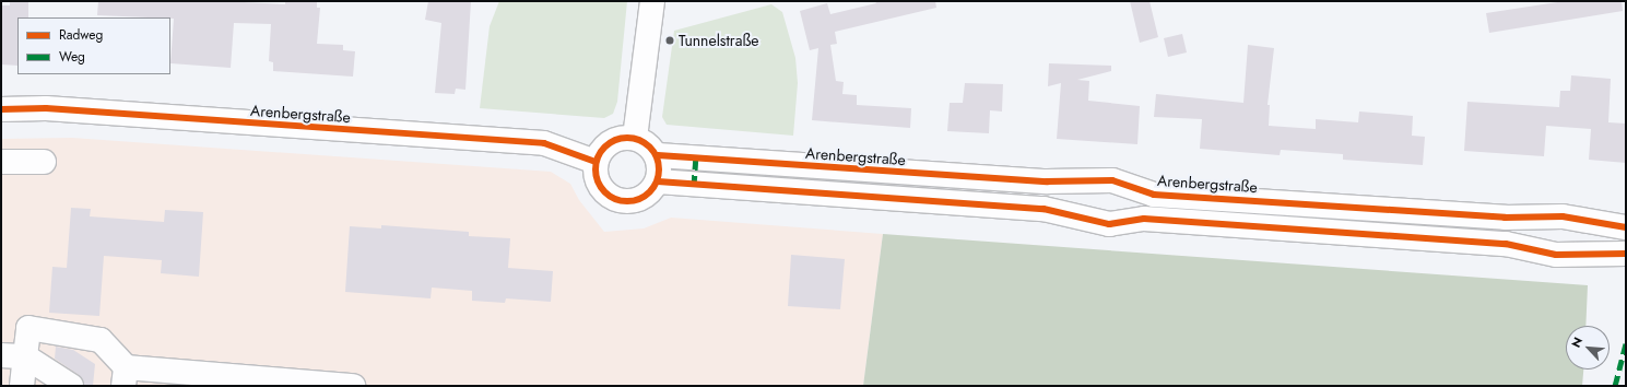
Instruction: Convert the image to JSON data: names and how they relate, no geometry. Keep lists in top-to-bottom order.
{
  "streets": {
    "street": ["Arenbergstraße"]
  },
  "places": ["Tunnelstraße"],
  "legend": ["Radweg", "Weg"],
  "north": "top left"
}
